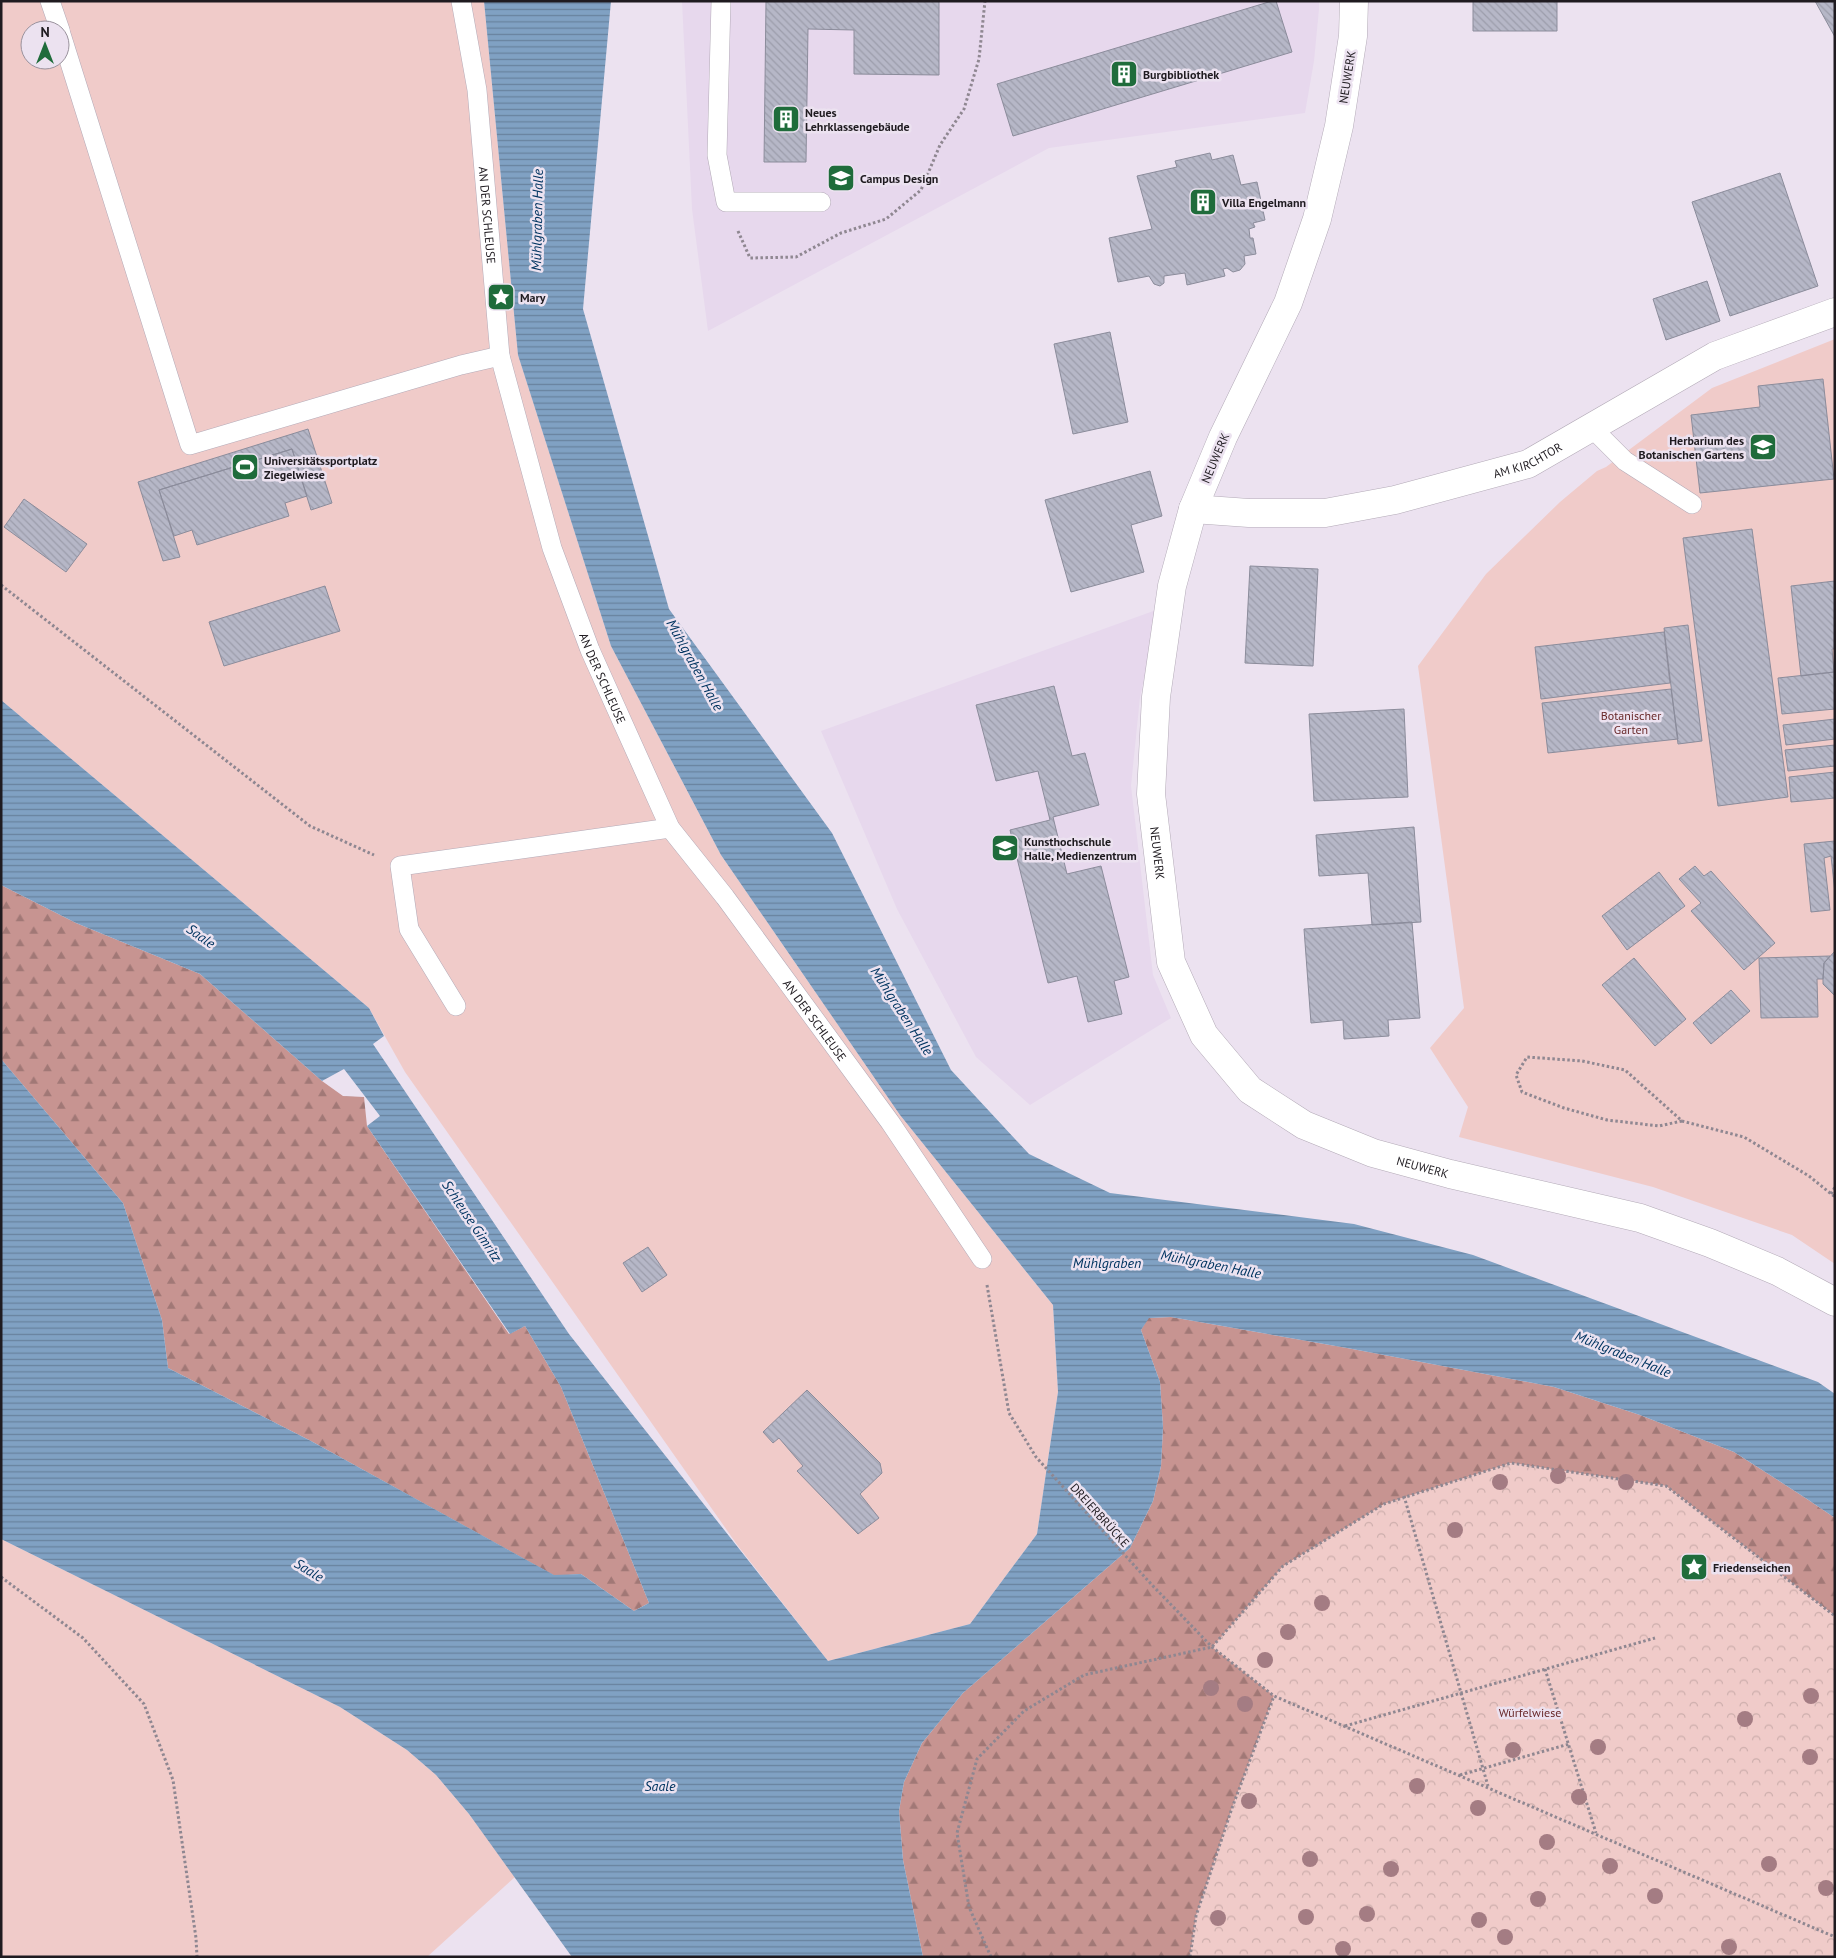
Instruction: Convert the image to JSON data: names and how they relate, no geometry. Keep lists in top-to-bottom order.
{
  "streets": {
    "street": ["NEUWERK", "AM KIRCHTOR"],
    "lane": ["AN DER SCHLEUSE"],
    "path": ["DREIERBRÜCKE"]
  },
  "crossings": [
    ["NEUWERK", "AM KIRCHTOR"],
    ["AN DER SCHLEUSE", "DREIERBRÜCKE"]
  ],
  "water": [
    "Mühlgraben Halle",
    "Saale",
    "Schleuse Gimritz",
    "Mühlgraben"
  ],
  "parks": ["Botanischer Garten", "Würfelwiese"],
  "places": {
    "building": ["Burgbibliothek", "Neues Lehrklassengebäude", "Villa Engelmann"],
    "school or university": ["Campus Design", "Herbarium des Botanischen Gartens", "Kunsthochschule Halle, Medienzentrum"],
    "place": ["Mary", "Friedenseichen"],
    "sports": ["Universitätssportplatz Ziegelwiese"]
  },
  "north": "top"
}
